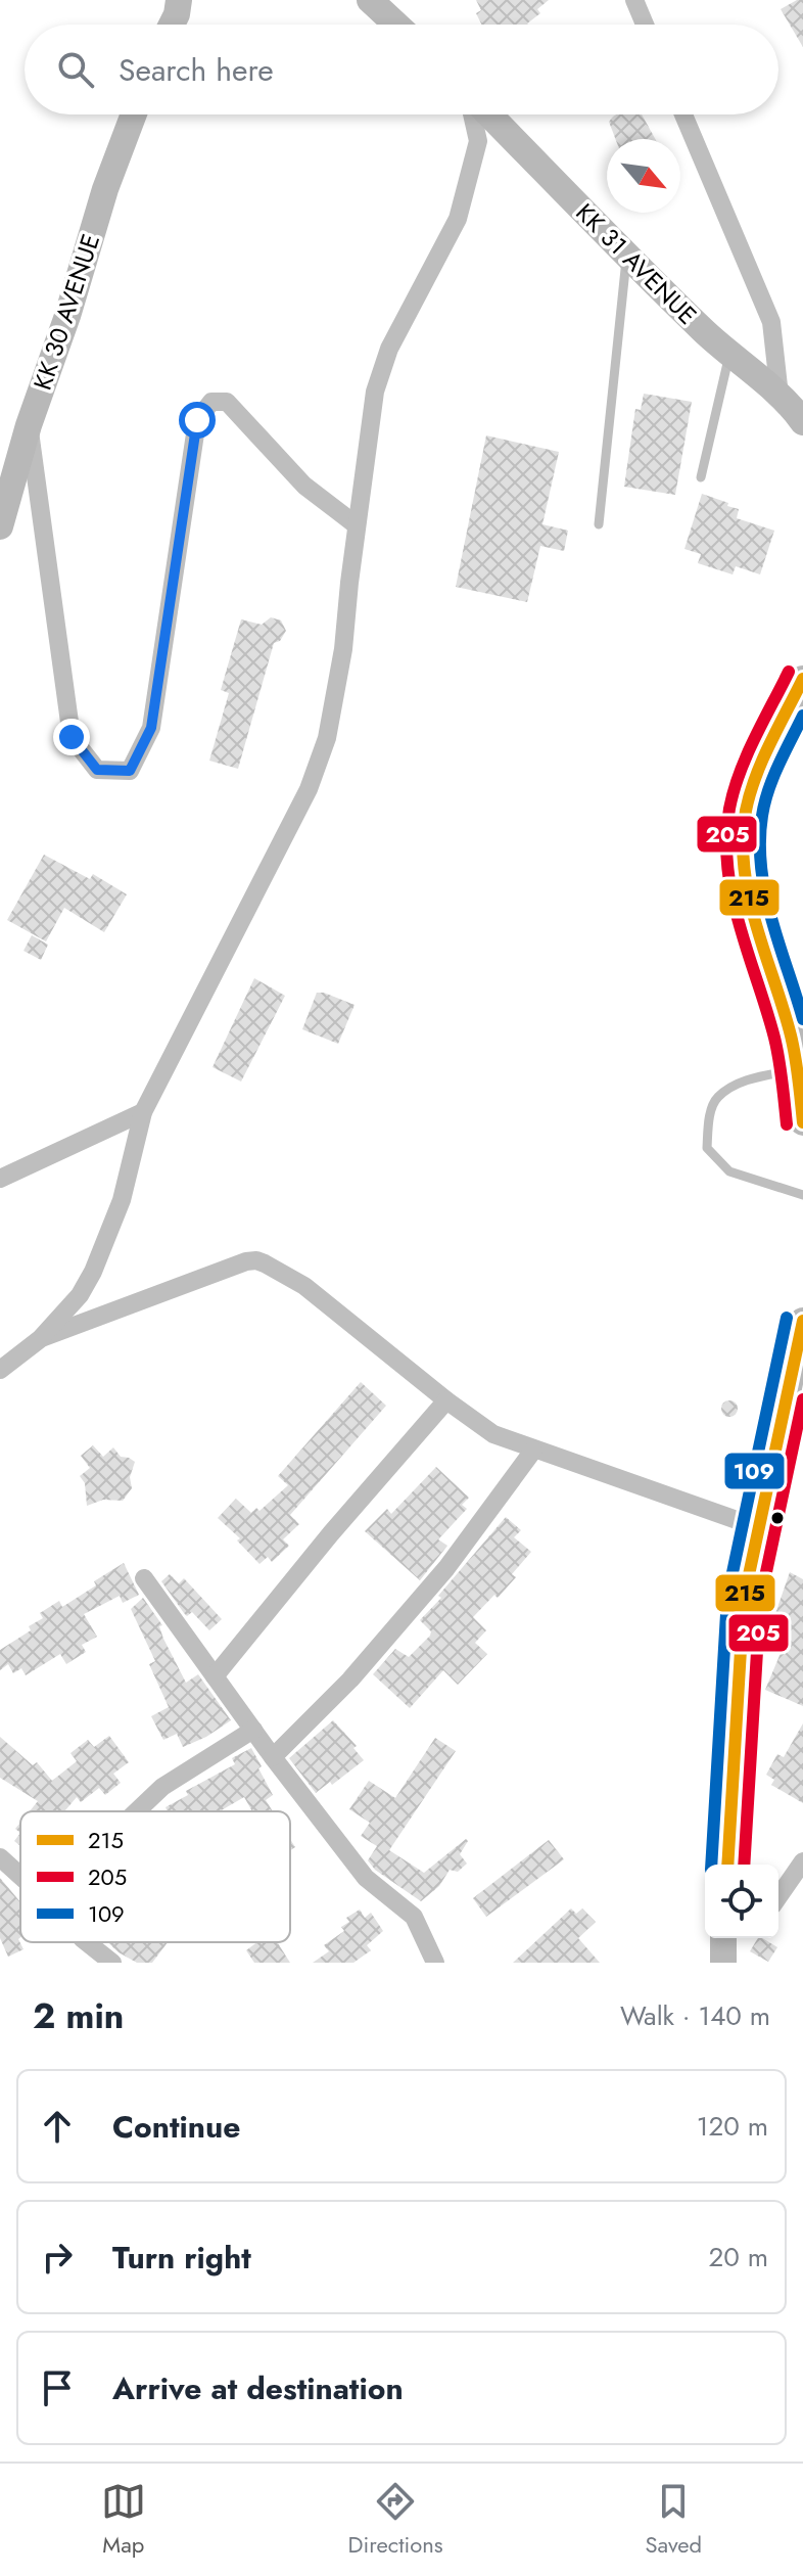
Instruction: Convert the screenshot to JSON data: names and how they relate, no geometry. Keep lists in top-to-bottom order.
{
  "streets": {
    "main road": ["KK 31 AVENUE", "KK 30 AVENUE"]
  },
  "lines": ["transit line 205", "transit line 215", "transit line 109"],
  "legend": ["215", "205", "109"],
  "north": "bottom right",
  "page": {
    "search": "Search here",
    "heading": ["2 min", "Walk · 140 m"],
    "list": [
      ["Continue", "120 m"],
      ["Turn right", "20 m"],
      "Arrive at destination"
    ],
    "nav": ["Map", "Directions", "Saved"]
  }
}
